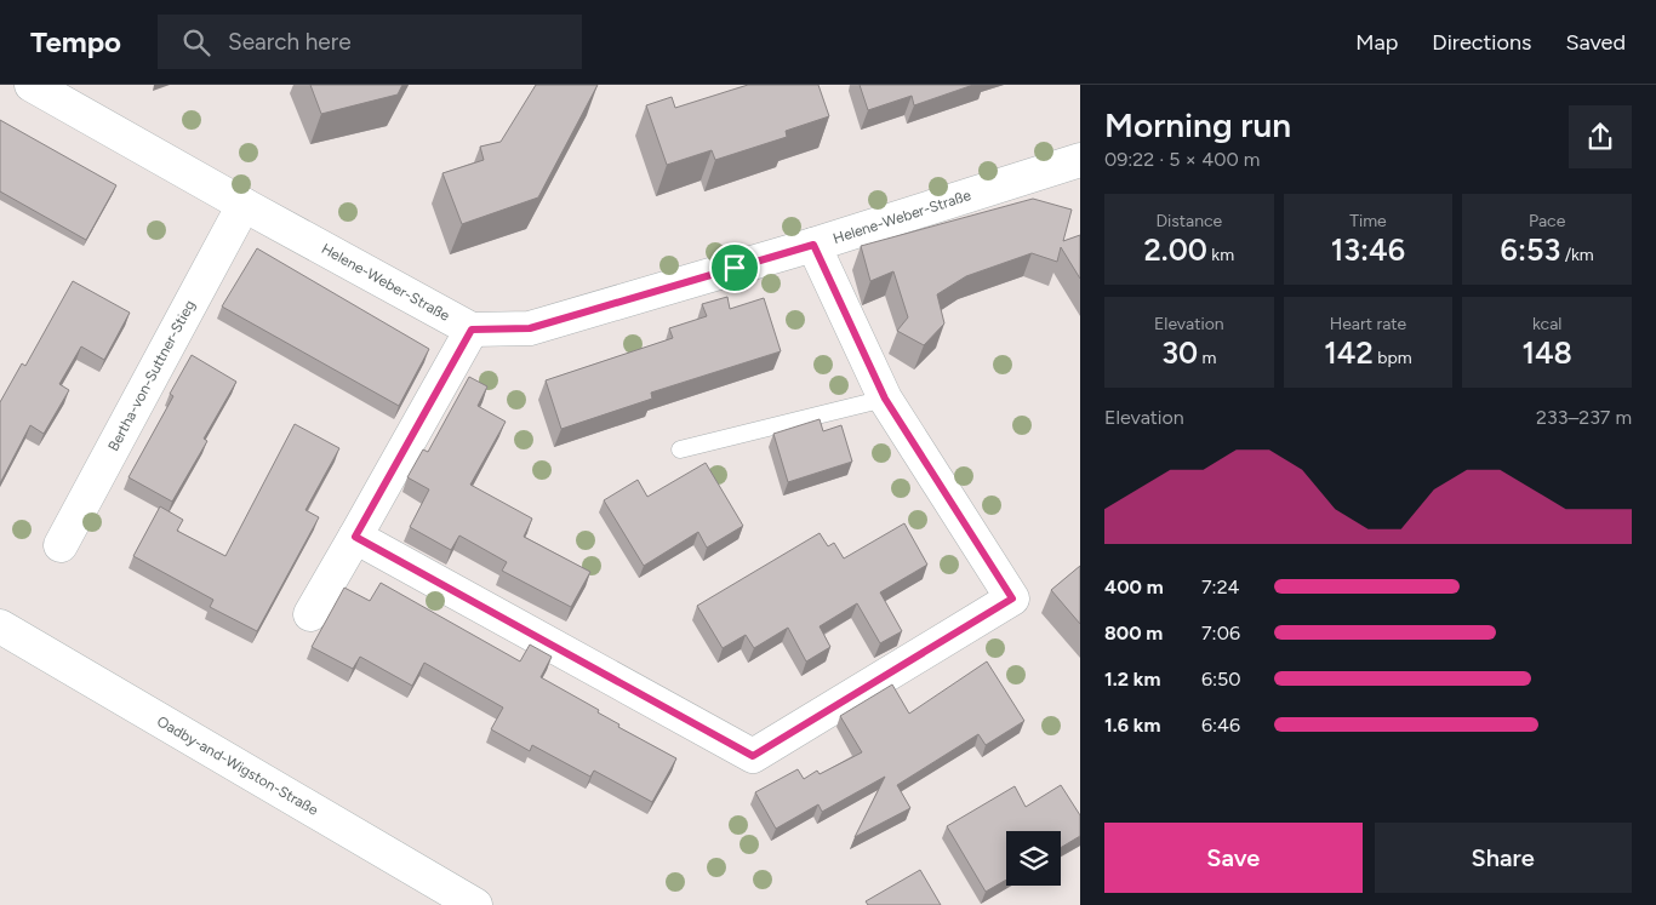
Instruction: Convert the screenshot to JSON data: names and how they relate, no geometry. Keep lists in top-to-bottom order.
{
  "streets": {
    "street": ["Helene-Weber-Straße", "Bertha-von-Suttner-Stieg", "Oadby-and-Wigston-Straße"]
  },
  "crossings": [
    ["Helene-Weber-Straße", "Bertha-von-Suttner-Stieg"]
  ],
  "page": {
    "header": "Tempo",
    "search": "Search here",
    "nav": ["Map", "Directions", "Saved"],
    "heading": ["Morning run", "09:22 · 5 × 400 m"],
    "stats": [
      ["Distance", "2.00 km"],
      ["Time", "13:46"],
      ["Pace", "6:53 /km"],
      ["Elevation", "30 m"],
      ["Heart rate", "142 bpm"],
      ["kcal", "148"]
    ],
    "chart": ["Elevation", "233–237 m"],
    "list": [
      {
        "name": "400 m",
        "note": "7:24"
      },
      {
        "name": "800 m",
        "note": "7:06"
      },
      {
        "name": "1.2 km",
        "note": "6:50"
      },
      {
        "name": "1.6 km",
        "note": "6:46"
      }
    ],
    "buttons": ["Save", "Share"]
  }
}
